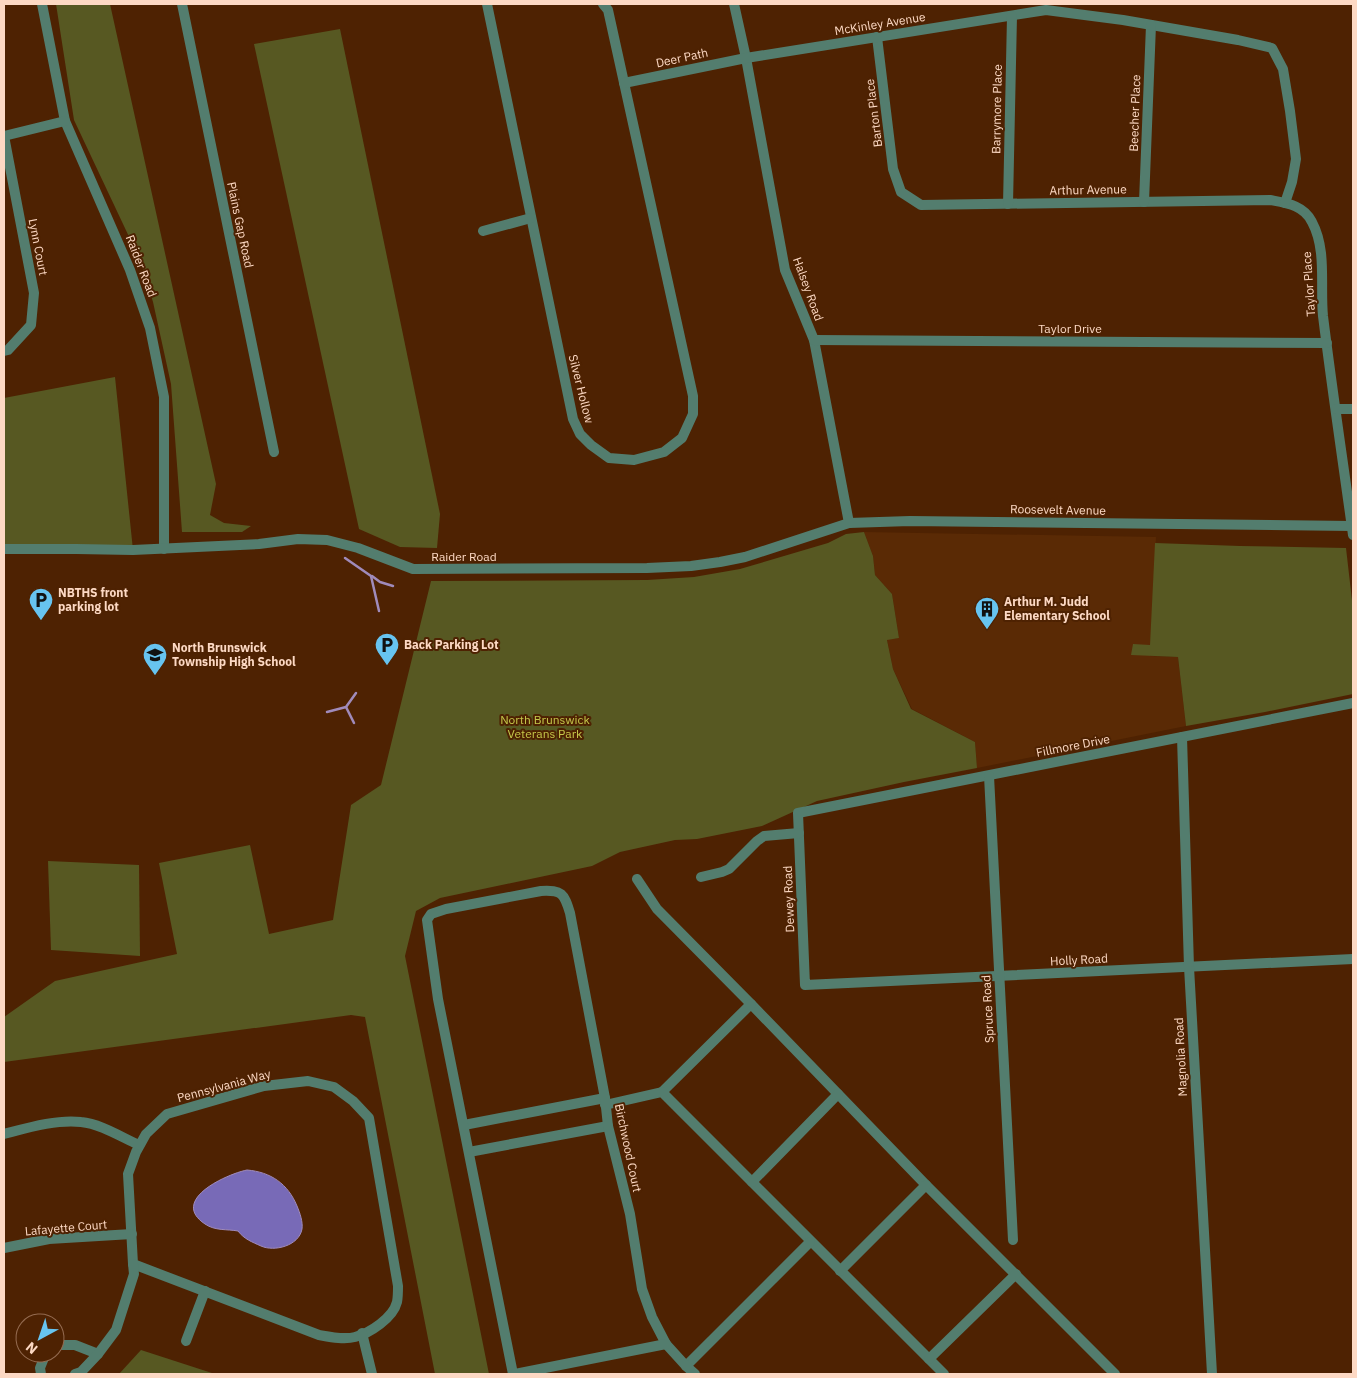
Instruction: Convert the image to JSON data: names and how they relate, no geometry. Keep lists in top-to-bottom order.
{
  "streets": {
    "street": [
      "McKinley Avenue",
      "Deer Path",
      "Barrymore Place",
      "Barton Place",
      "Beecher Place",
      "Arthur Avenue",
      "Plains Gap Road",
      "Lynn Court",
      "Raider Road",
      "Taylor Place",
      "Halsey Road",
      "Taylor Drive",
      "Silver Hollow",
      "Roosevelt Avenue",
      "Fillmore Drive",
      "Dewey Road",
      "Holly Road",
      "Spruce Road",
      "Magnolia Road",
      "Pennsylvania Way",
      "Birchwood Court",
      "Lafayette Court"
    ]
  },
  "crossings": [
    ["McKinley Avenue", "Deer Path"],
    ["McKinley Avenue", "Barrymore Place"],
    ["McKinley Avenue", "Barton Place"],
    ["McKinley Avenue", "Beecher Place"],
    ["McKinley Avenue", "Arthur Avenue"],
    ["McKinley Avenue", "Taylor Place"],
    ["McKinley Avenue", "Halsey Road"],
    ["Deer Path", "Halsey Road"],
    ["Deer Path", "Silver Hollow"],
    ["Barrymore Place", "Arthur Avenue"],
    ["Barton Place", "Arthur Avenue"],
    ["Beecher Place", "Arthur Avenue"],
    ["Arthur Avenue", "Taylor Place"],
    ["Raider Road", "Roosevelt Avenue"],
    ["Taylor Place", "Taylor Drive"],
    ["Taylor Place", "Roosevelt Avenue"],
    ["Halsey Road", "Taylor Drive"],
    ["Halsey Road", "Roosevelt Avenue"],
    ["Fillmore Drive", "Dewey Road"],
    ["Fillmore Drive", "Spruce Road"],
    ["Fillmore Drive", "Magnolia Road"],
    ["Dewey Road", "Holly Road"],
    ["Holly Road", "Spruce Road"],
    ["Holly Road", "Magnolia Road"],
    ["Pennsylvania Way", "Lafayette Court"]
  ],
  "parks": ["North Brunswick Veterans Park"],
  "places": {
    "parking": ["NBTHS front parking lot", "Back Parking Lot"],
    "building": ["Arthur M. Judd Elementary School"],
    "school or university": ["North Brunswick Township High School"]
  },
  "north": "bottom left"
}
